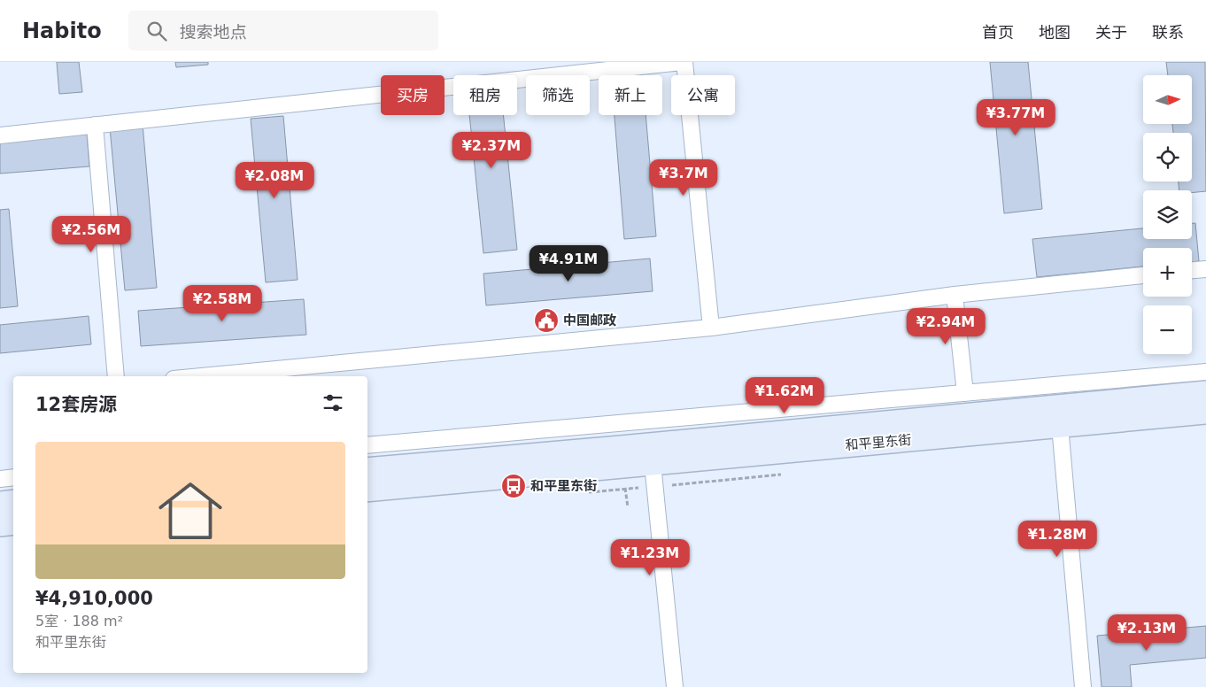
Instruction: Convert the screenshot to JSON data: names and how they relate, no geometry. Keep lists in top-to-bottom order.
{
  "streets": {
    "street": ["和平里东街"]
  },
  "places": {
    "public building": ["中国邮政"],
    "bus stop": ["和平里东街"]
  },
  "north": "right",
  "page": {
    "header": "Habito",
    "search": "搜索地点",
    "nav": [
      "首页",
      "地图",
      "关于",
      "联系"
    ],
    "map_buttons": ["+", "−"],
    "chip": [
      "买房",
      "租房",
      "筛选",
      "新上",
      "公寓"
    ],
    "price": [
      "¥3.77M",
      "¥2.37M",
      "¥3.7M",
      "¥2.08M",
      "¥2.56M",
      "¥4.91M",
      "¥2.58M",
      "¥2.94M",
      "¥1.62M",
      "¥1.28M",
      "¥1.23M",
      "¥2.13M"
    ],
    "heading": "12套房源",
    "list": [
      {
        "name": "¥4,910,000",
        "note": "5室 · 188 m² · 和平里东街"
      }
    ]
  }
}
